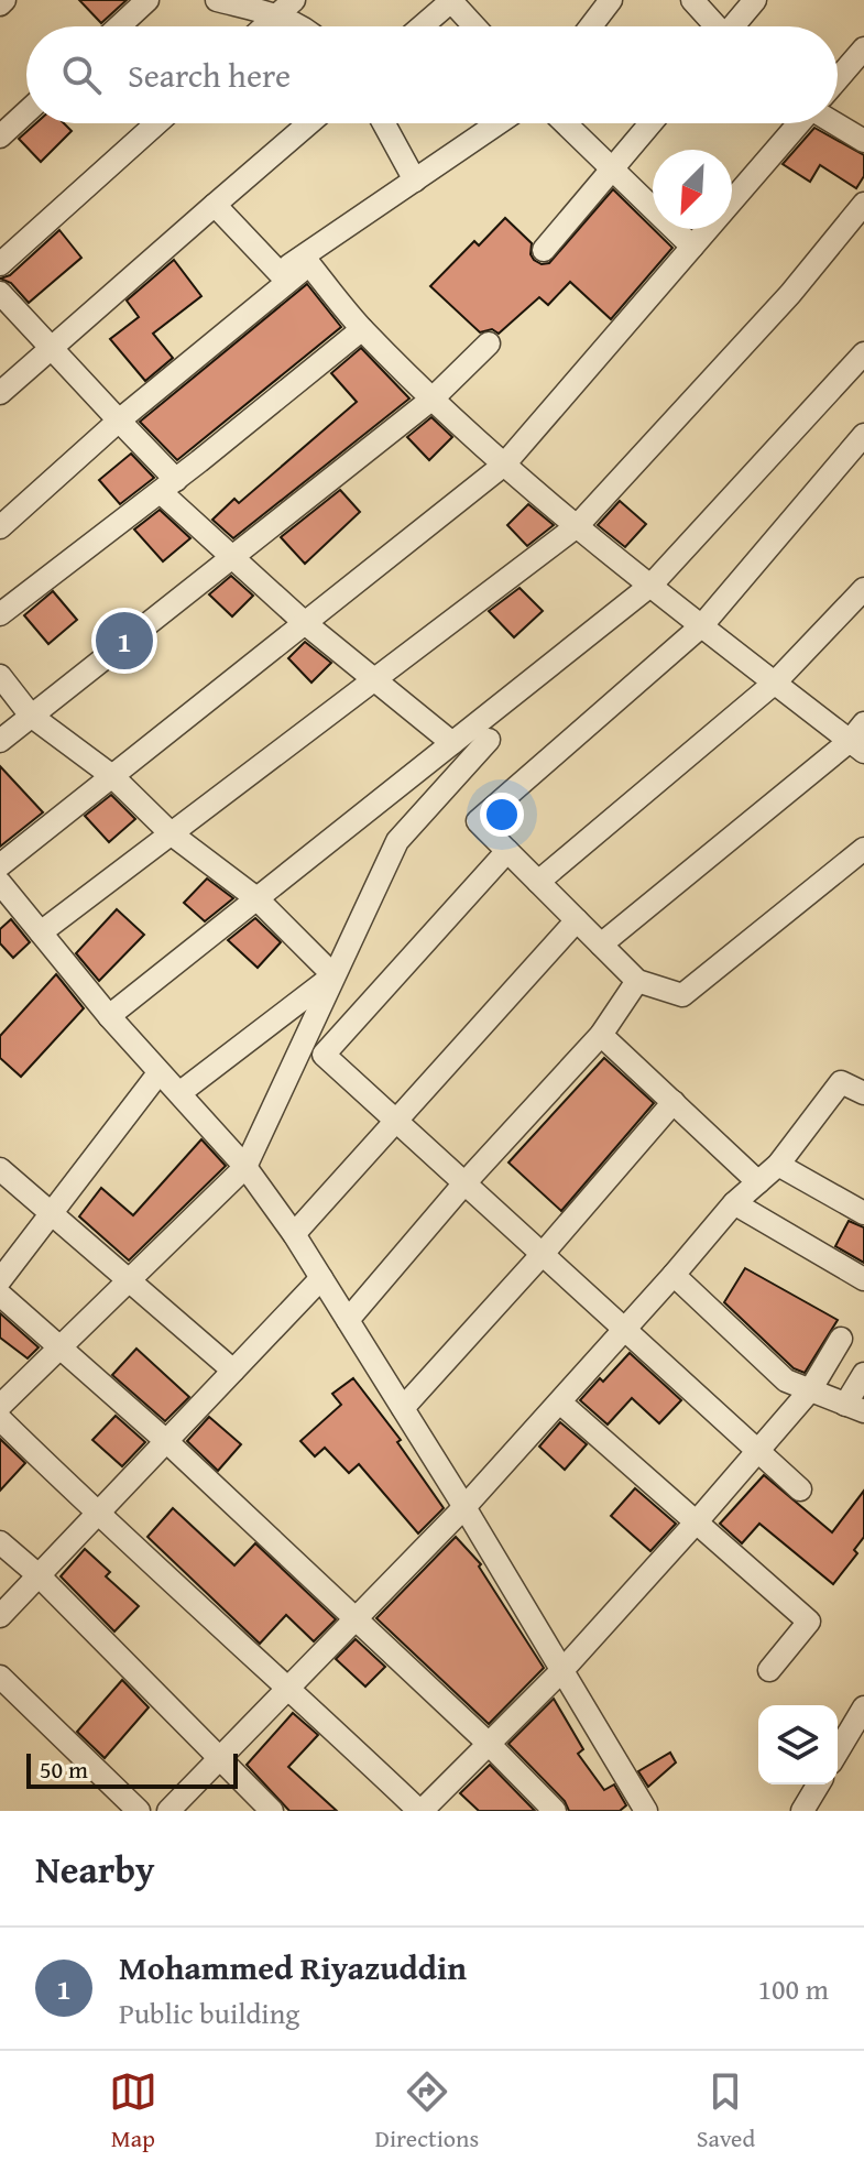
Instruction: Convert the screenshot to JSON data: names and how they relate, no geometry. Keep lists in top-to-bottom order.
{
  "scale_bar": "50 m",
  "north": "bottom left",
  "page": {
    "search": "Search here",
    "pins": "1",
    "scale": "50 m",
    "heading": "Nearby",
    "list": [
      {
        "mark": "1",
        "name": "Mohammed Riyazuddin",
        "note": "Public building",
        "value": "100 m"
      }
    ],
    "nav": ["Map", "Directions", "Saved"]
  }
}
